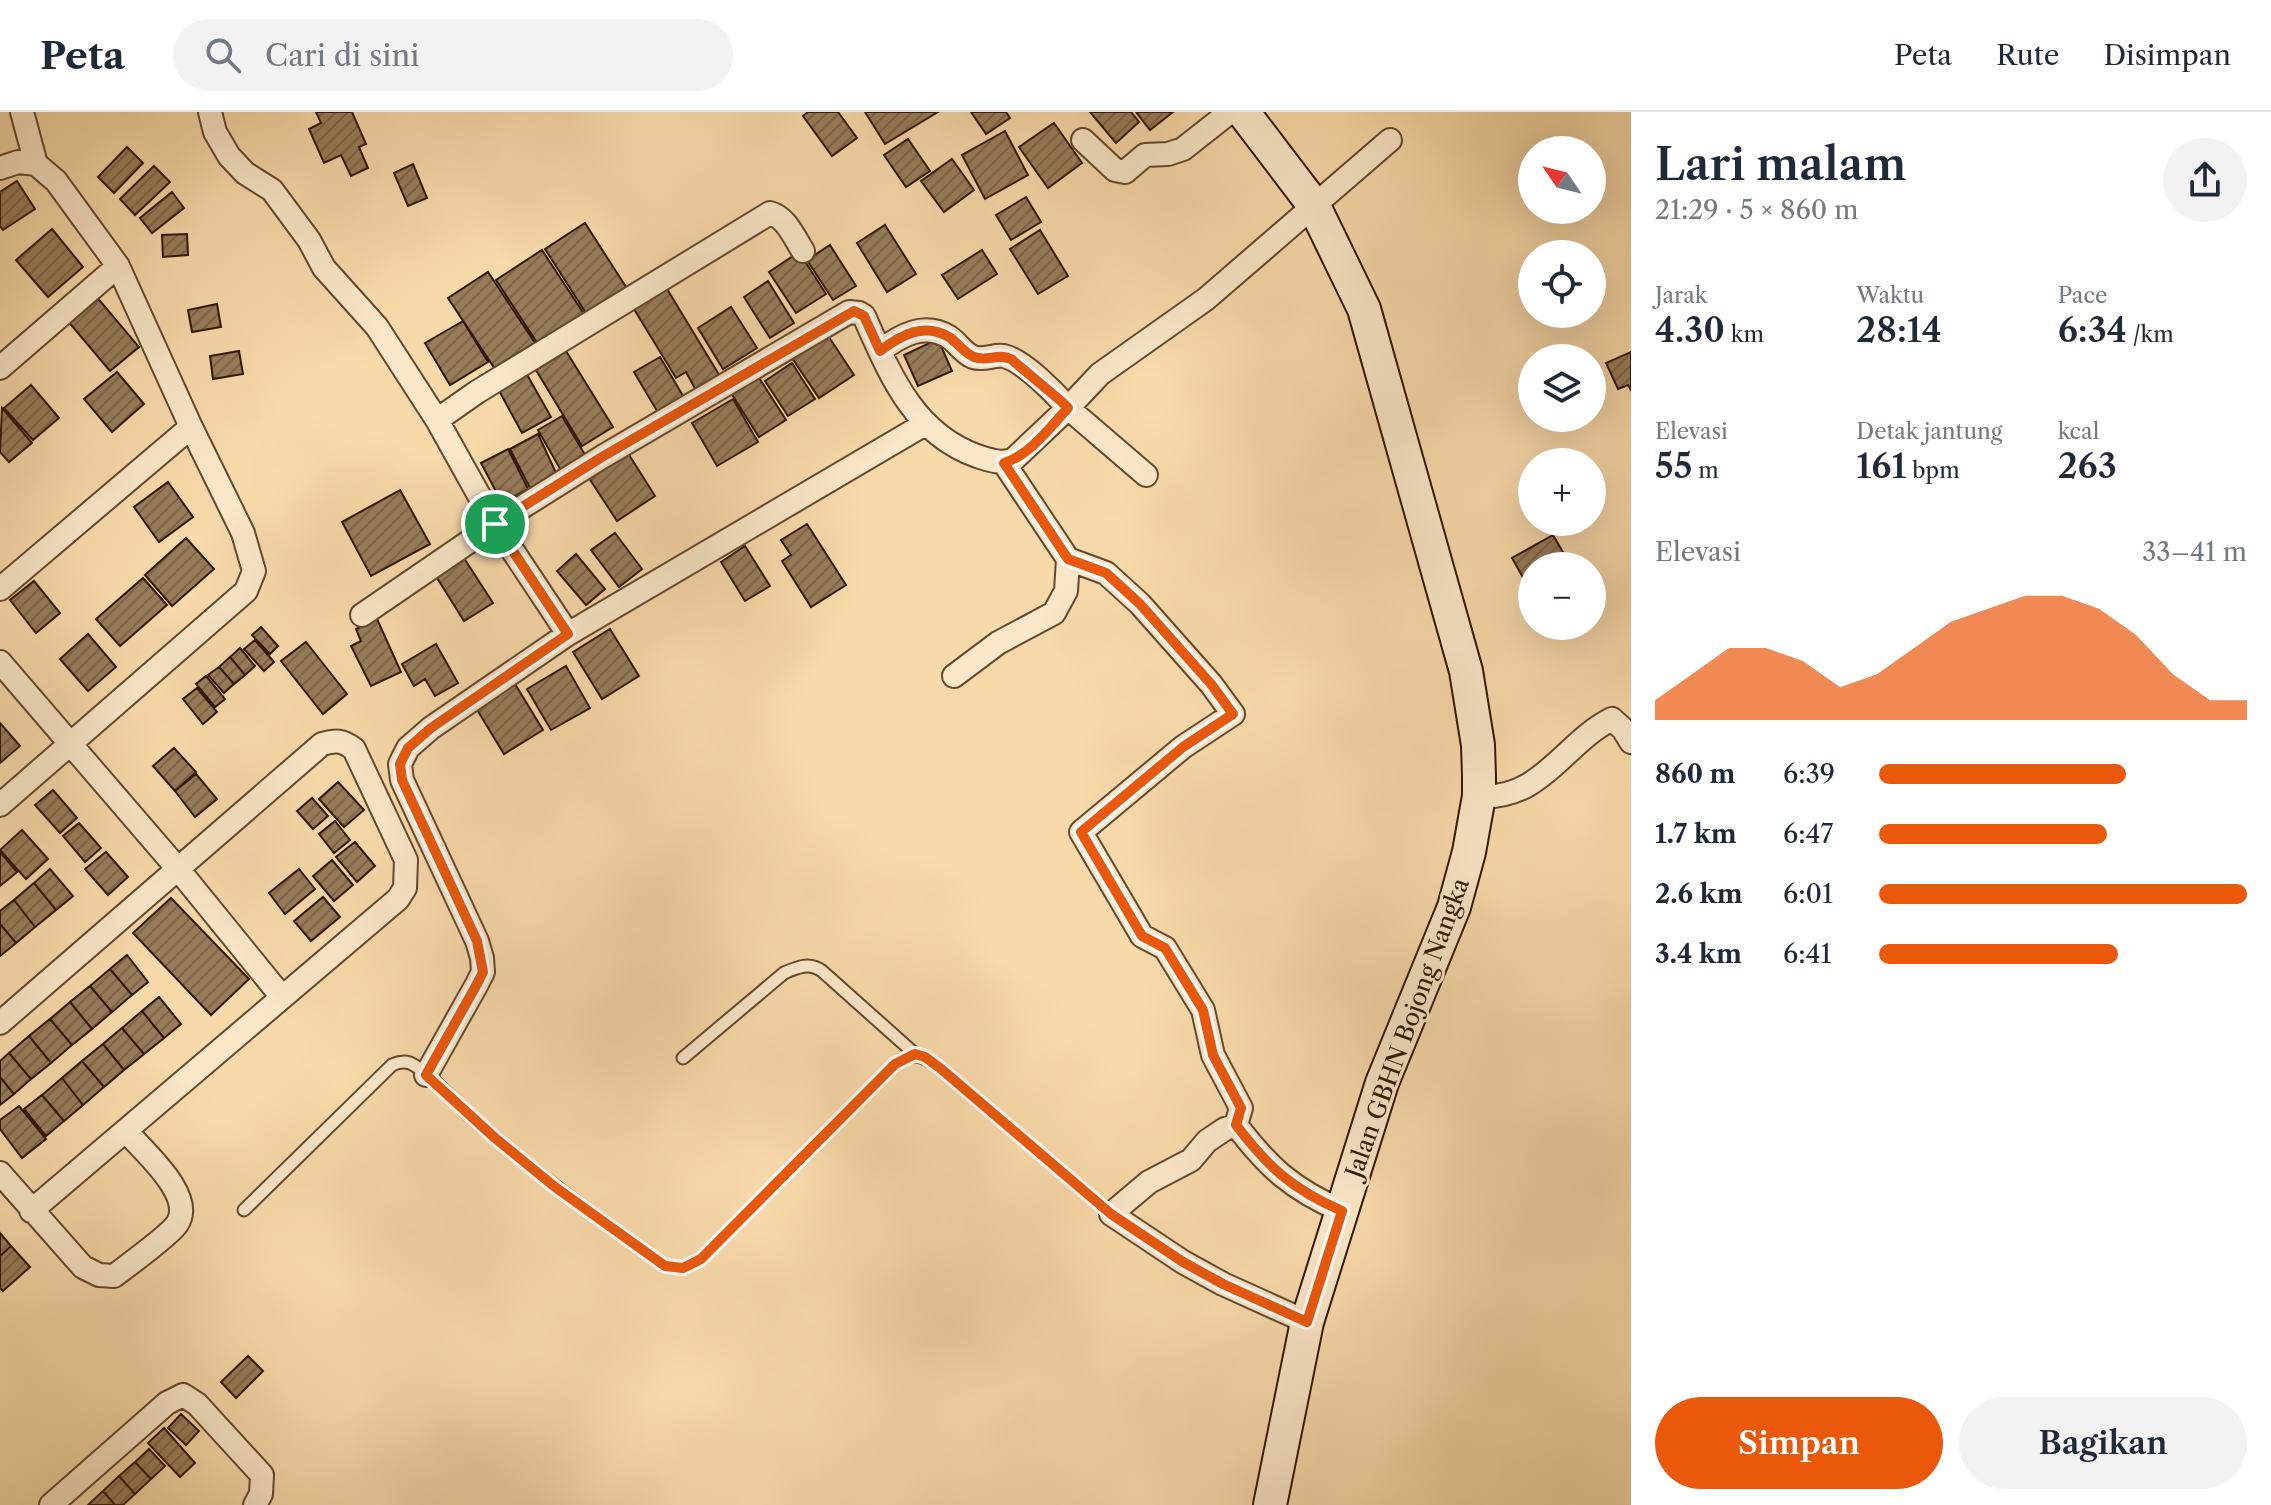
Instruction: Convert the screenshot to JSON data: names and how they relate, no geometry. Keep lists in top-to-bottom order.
{
  "streets": {
    "street": ["Jalan GBHN Bojong Nangka"]
  },
  "north": "top left",
  "page": {
    "header": "Peta",
    "search": "Cari di sini",
    "nav": ["Peta", "Rute", "Disimpan"],
    "heading": ["Lari malam", "21:29 · 5 × 860 m"],
    "map_buttons": ["+", "−"],
    "stats": [
      ["Jarak", "4.30 km"],
      ["Waktu", "28:14"],
      ["Pace", "6:34 /km"],
      ["Elevasi", "55 m"],
      ["Detak jantung", "161 bpm"],
      ["kcal", "263"]
    ],
    "chart": ["Elevasi", "33–41 m"],
    "list": [
      {
        "name": "860 m",
        "note": "6:39"
      },
      {
        "name": "1.7 km",
        "note": "6:47"
      },
      {
        "name": "2.6 km",
        "note": "6:01"
      },
      {
        "name": "3.4 km",
        "note": "6:41"
      }
    ],
    "buttons": ["Simpan", "Bagikan"]
  }
}
